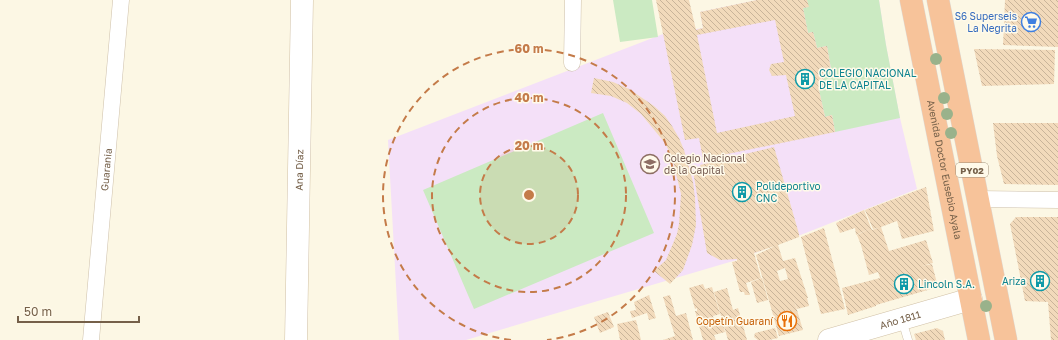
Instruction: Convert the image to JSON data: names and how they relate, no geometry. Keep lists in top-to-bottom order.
{
  "streets": {
    "highway": ["Avenida Doctor Eusebio Ayala", "PY02"],
    "main road": ["Ana Díaz", "Año 1811"],
    "street": ["Guarania"]
  },
  "crossings": [
    ["Avenida Doctor Eusebio Ayala", "Año 1811"]
  ],
  "places": {
    "supermarket": ["S6 Superseis La Negrita"],
    "building": [
      "COLEGIO NACIONAL DE LA CAPITAL",
      "Polideportivo CNC",
      "Ariza",
      "Lincoln S.A."
    ],
    "school or university": ["Colegio Nacional de la Capital"],
    "restaurant": ["Copetín Guaraní"]
  },
  "scale_bar": "50 m",
  "rings": ["60 m", "40 m", "20 m"]
}
